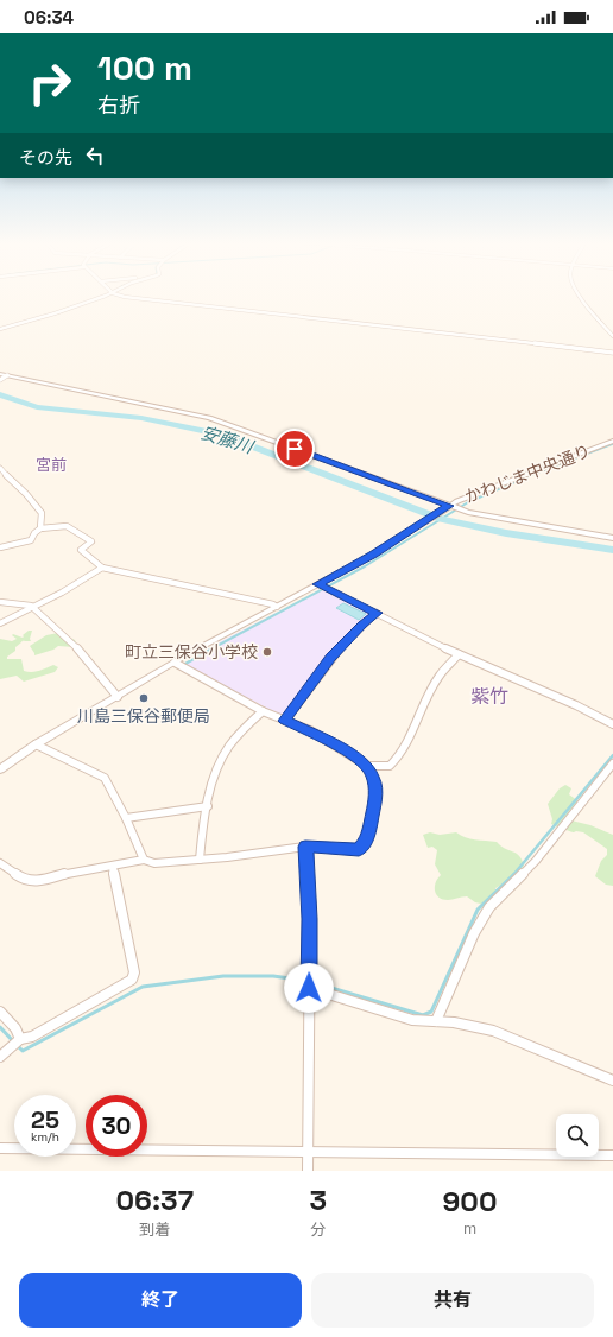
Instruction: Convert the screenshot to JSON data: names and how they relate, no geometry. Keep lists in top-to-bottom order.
{
  "streets": {
    "street": ["かわじま中央通り"]
  },
  "districts": ["宮前", "紫竹"],
  "water": ["安藤川"],
  "places": ["町立三保谷小学校", "川島三保谷郵便局"],
  "page": {
    "status": "06:34",
    "turn": ["100 m", "右折"],
    "then": "その先",
    "speed": "25 km/h",
    "limit": "30",
    "eta": [
      "06:37",
      "到着",
      "3",
      "分",
      "900",
      "m"
    ],
    "buttons": ["終了", "共有"]
  }
}
